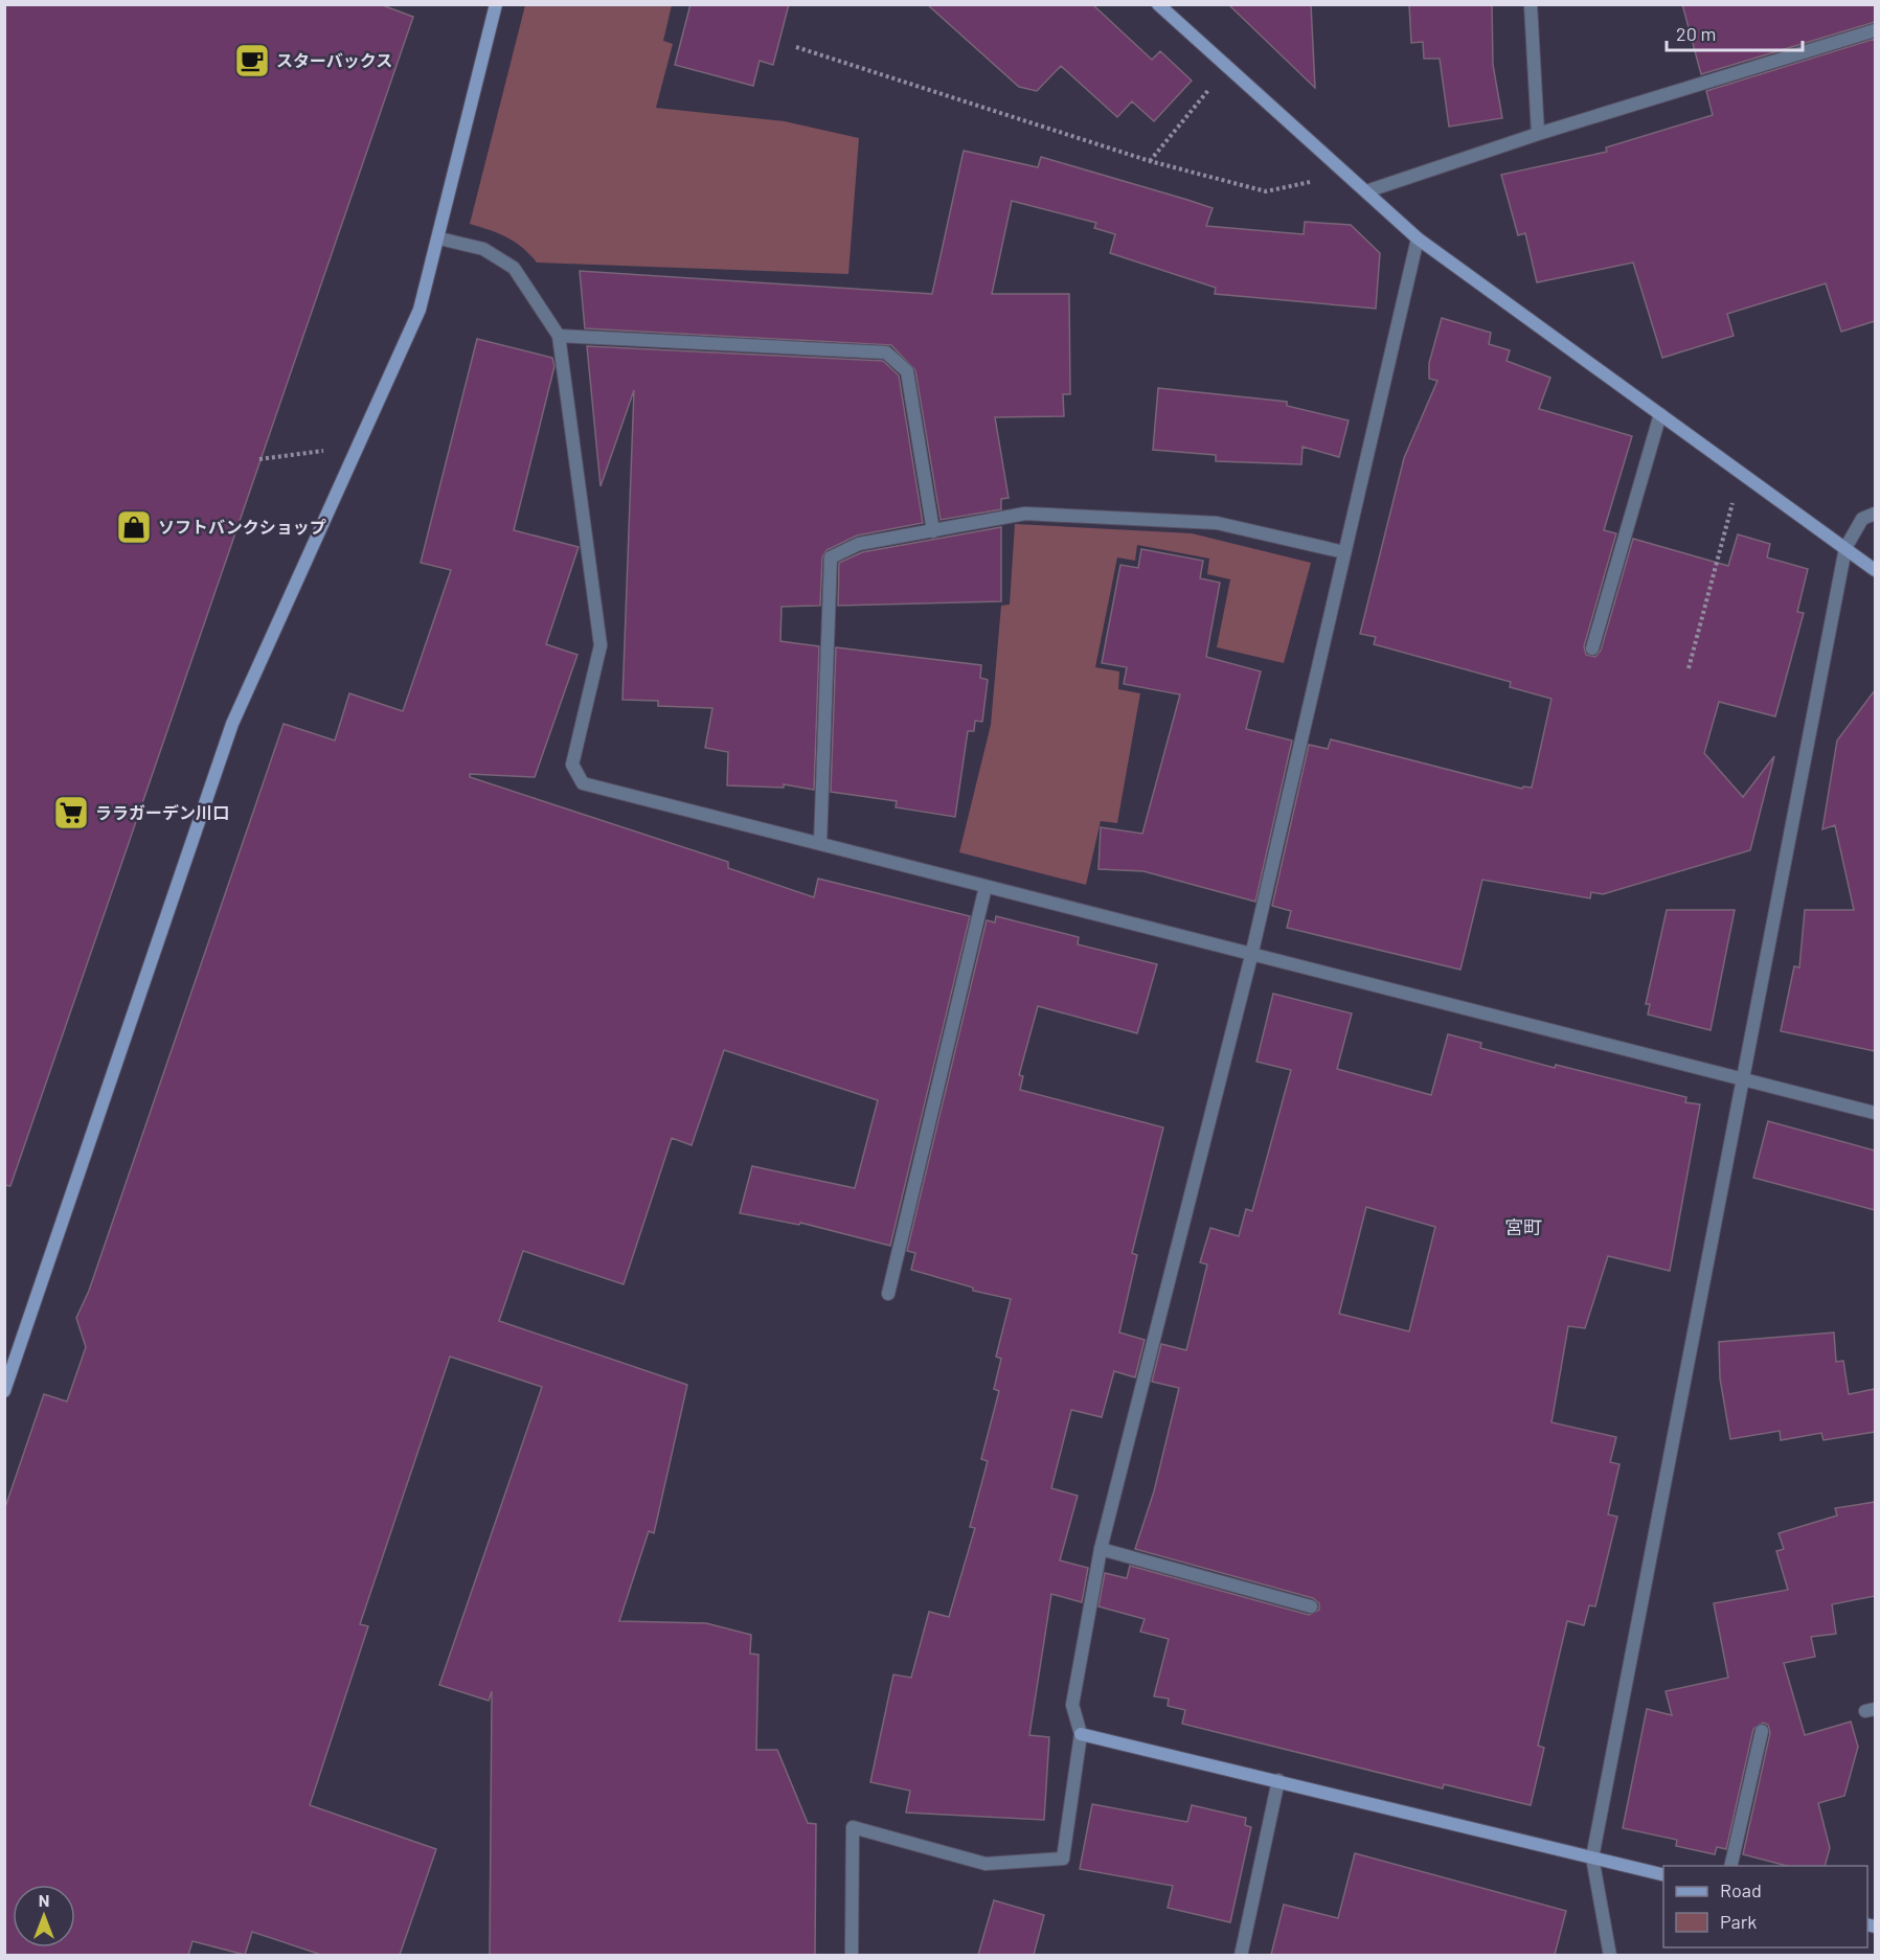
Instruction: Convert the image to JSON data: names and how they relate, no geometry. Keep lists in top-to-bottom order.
{
  "districts": ["宮町"],
  "places": {
    "cafe": ["スターバックス"],
    "shop": ["ソフトバンクショップ"],
    "supermarket": ["ララガーデン川口"]
  },
  "legend": ["Road", "Park"],
  "scale_bar": "20 m",
  "north": "top"
}
